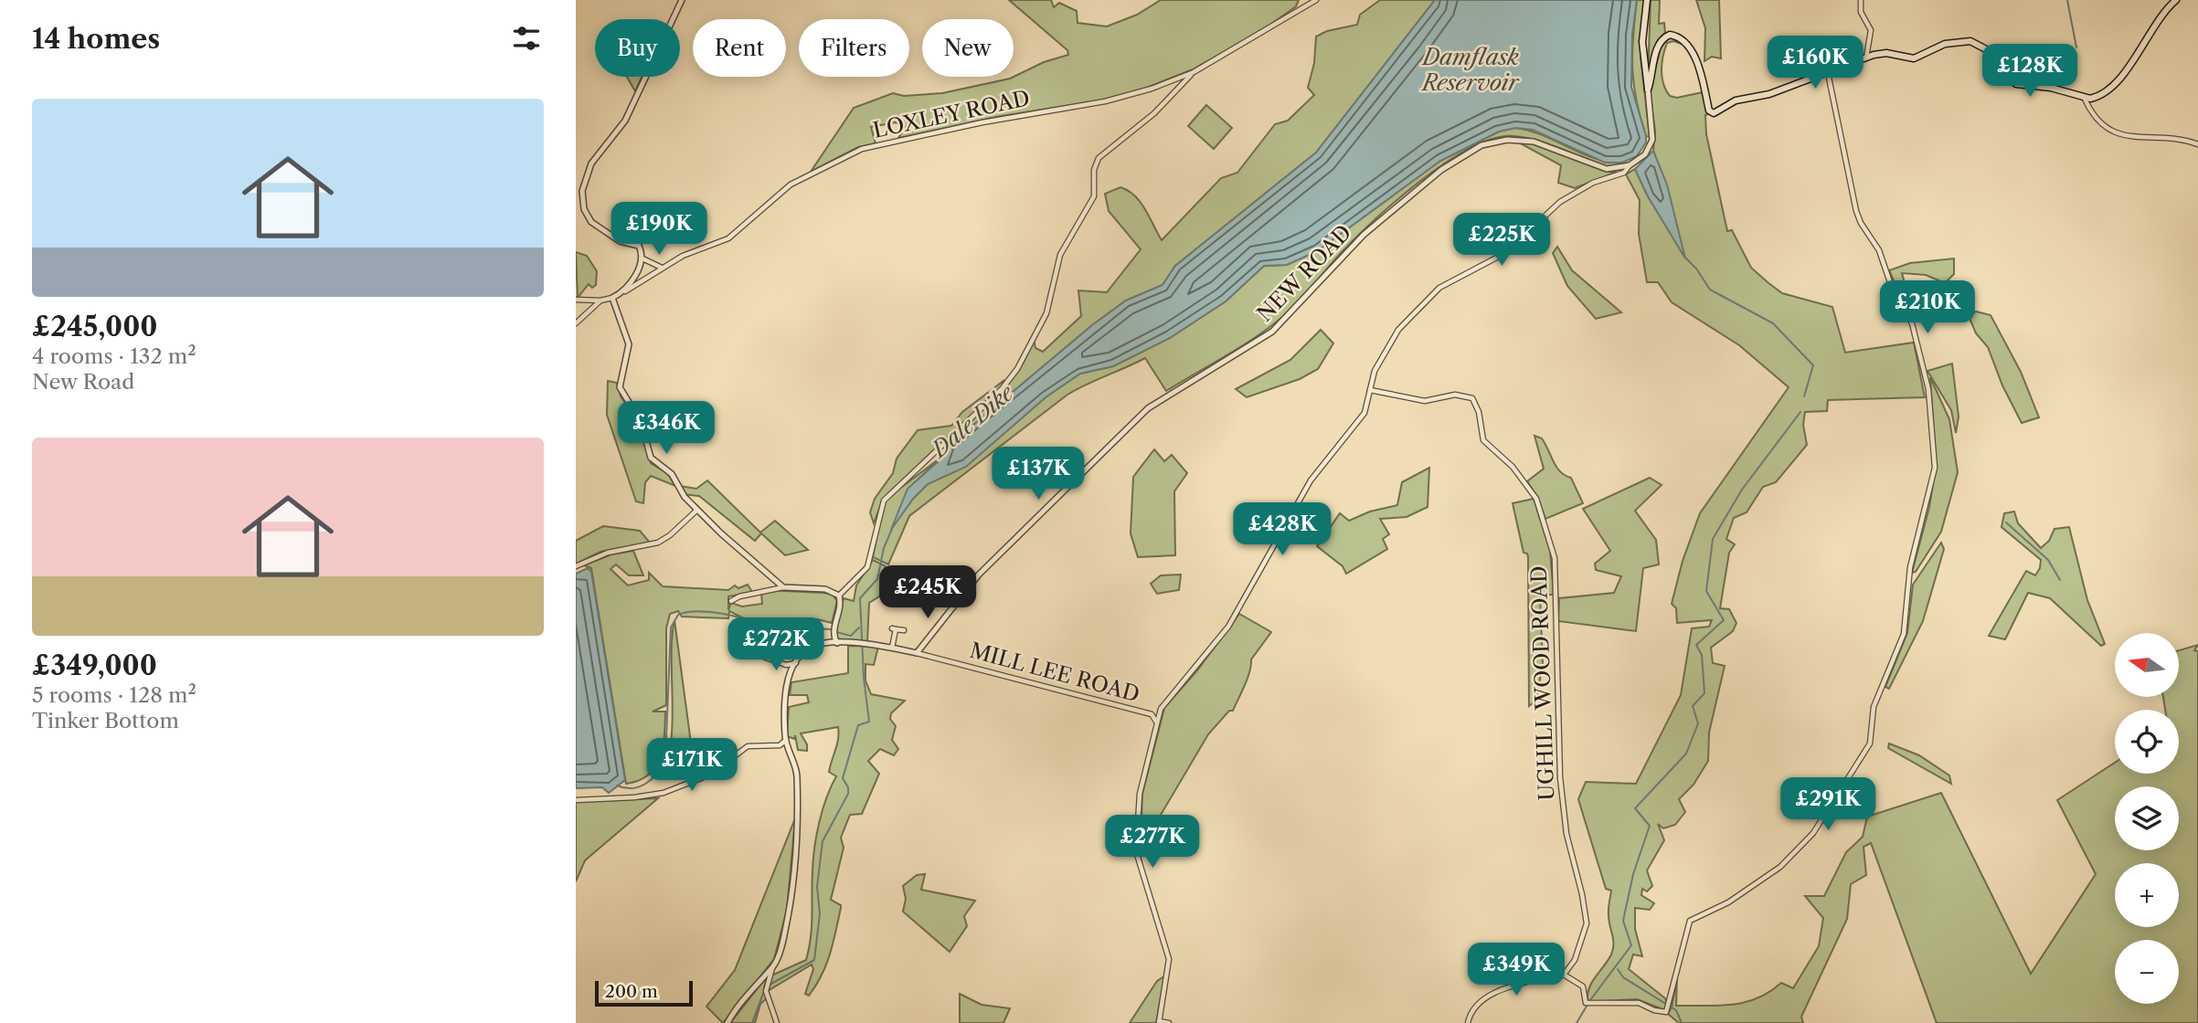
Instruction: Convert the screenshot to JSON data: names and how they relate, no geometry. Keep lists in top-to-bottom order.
{
  "streets": {
    "street": [
      "LOXLEY ROAD",
      "NEW ROAD",
      "MILL LEE ROAD",
      "UGHILL WOOD ROAD"
    ]
  },
  "crossings": [
    ["NEW ROAD", "MILL LEE ROAD"]
  ],
  "water": ["Damflask Reservoir", "Dale Dike"],
  "scale_bar": "200 m",
  "north": "left",
  "page": {
    "heading": "14 homes",
    "chip": [
      "Buy",
      "Rent",
      "Filters",
      "New"
    ],
    "price": [
      "£160K",
      "£128K",
      "£190K",
      "£225K",
      "£210K",
      "£346K",
      "£137K",
      "£428K",
      "£245K",
      "£272K",
      "£171K",
      "£291K",
      "£277K",
      "£349K"
    ],
    "list": [
      {
        "name": "£245,000",
        "note": "4 rooms · 132 m² · New Road"
      },
      {
        "name": "£349,000",
        "note": "5 rooms · 128 m² · Tinker Bottom"
      }
    ],
    "map_buttons": ["+", "−"],
    "scale": "200 m"
  }
}
